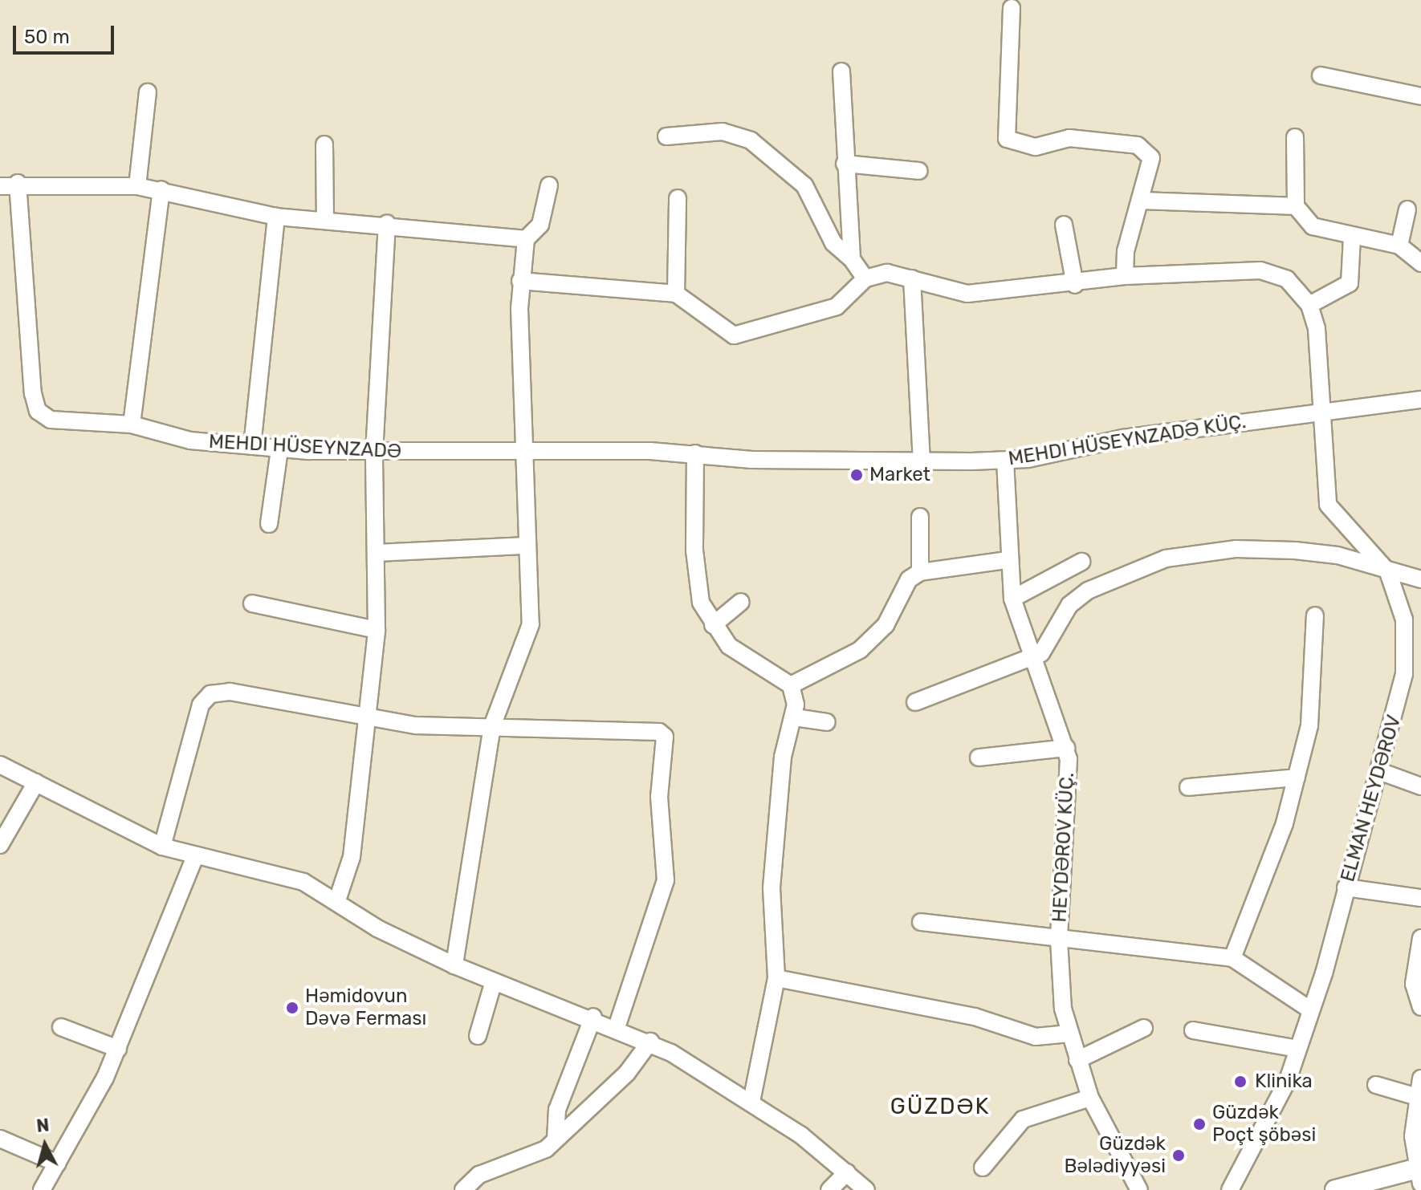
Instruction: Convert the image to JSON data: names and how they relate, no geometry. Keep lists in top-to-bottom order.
{
  "streets": {
    "street": [
      "MEHDI HÜSEYNZADƏ KÜÇ.",
      "MEHDI HÜSEYNZADƏ",
      "ELMAN HEYDƏROV",
      "HEYDƏROV KÜÇ."
    ]
  },
  "crossings": [
    ["MEHDI HÜSEYNZADƏ KÜÇ.", "MEHDI HÜSEYNZADƏ"],
    ["MEHDI HÜSEYNZADƏ KÜÇ.", "ELMAN HEYDƏROV"],
    ["MEHDI HÜSEYNZADƏ KÜÇ.", "HEYDƏROV KÜÇ."]
  ],
  "districts": ["GÜZDƏK"],
  "places": [
    "Market",
    "Həmidovun Dəvə Ferması",
    "Klinika",
    "Güzdək Poçt şöbəsi",
    "Güzdək Bələdiyyəsi"
  ],
  "scale_bar": "50 m",
  "north": "top"
}
